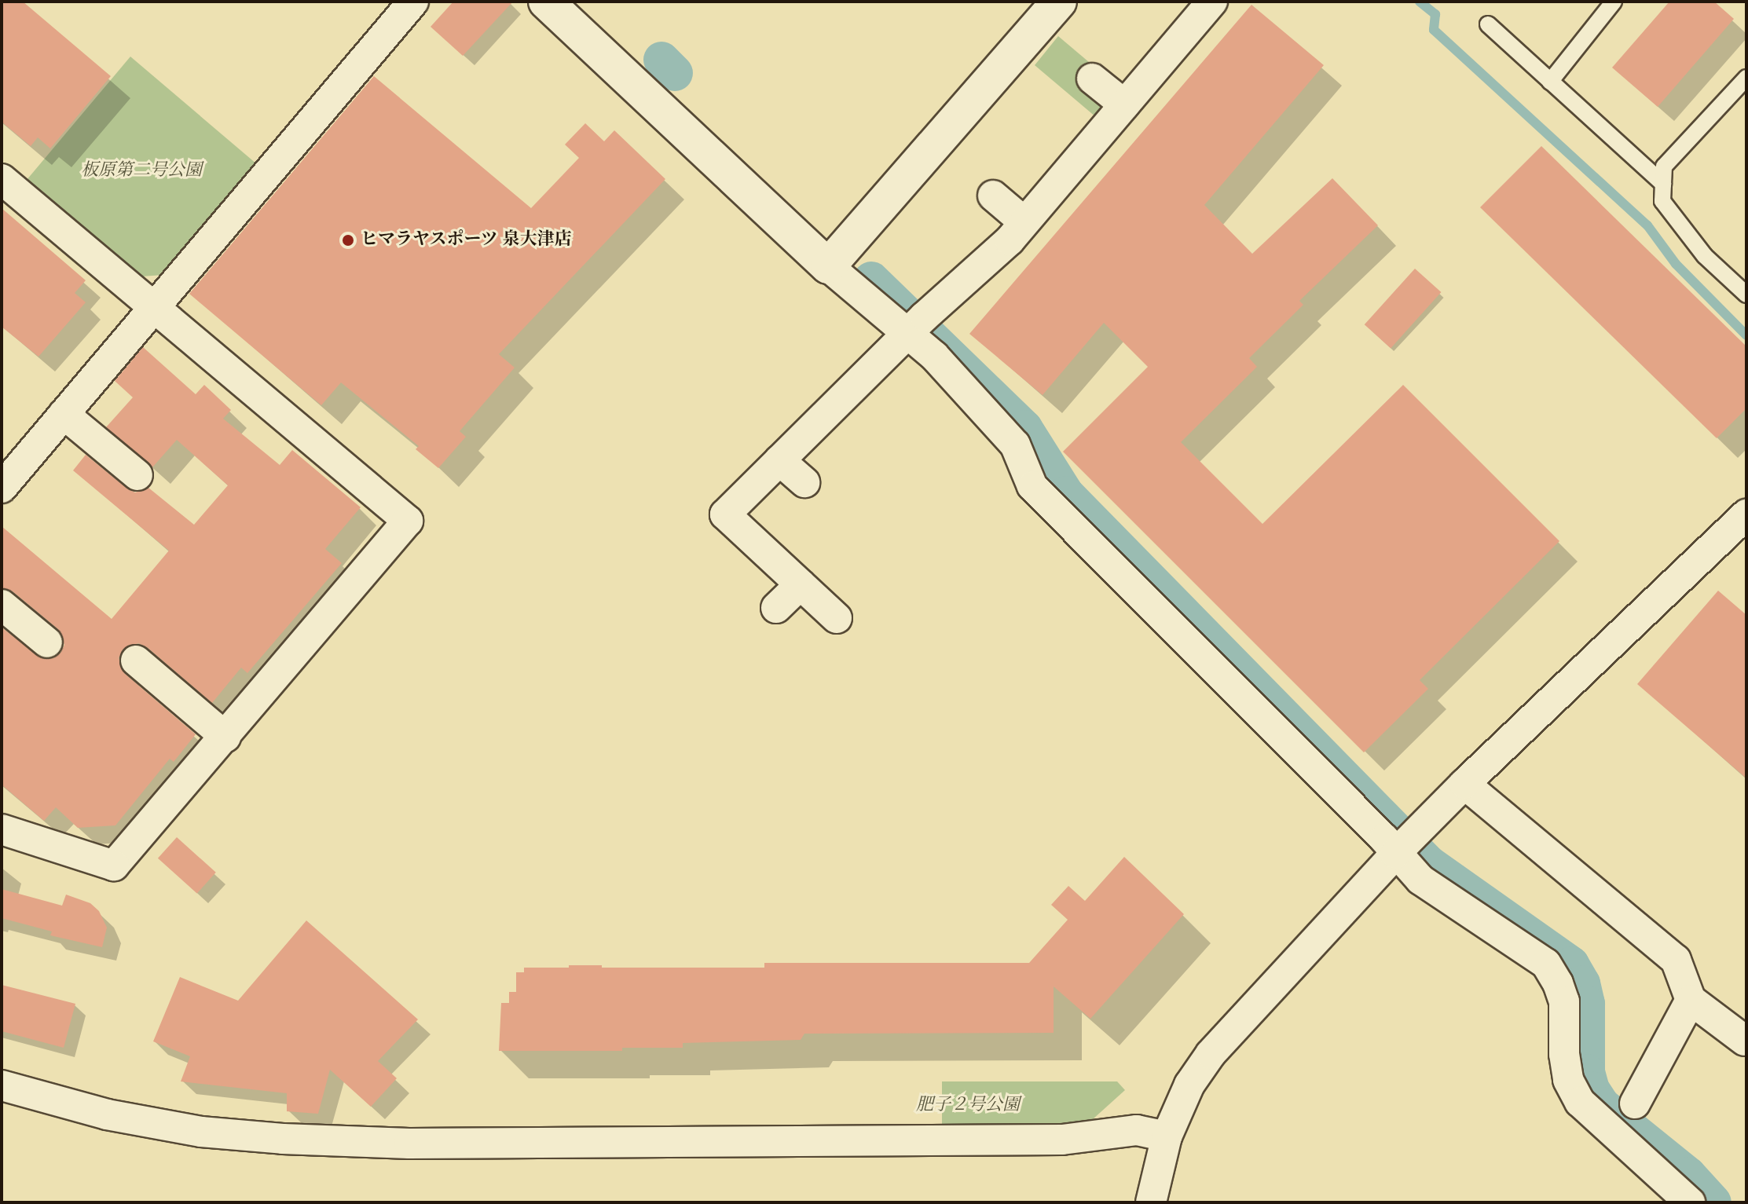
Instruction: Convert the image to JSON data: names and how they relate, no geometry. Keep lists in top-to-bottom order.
{
  "parks": ["板原第二号公園", "肥子２号公園"],
  "places": ["ヒマラヤスポーツ 泉大津店"]
}
